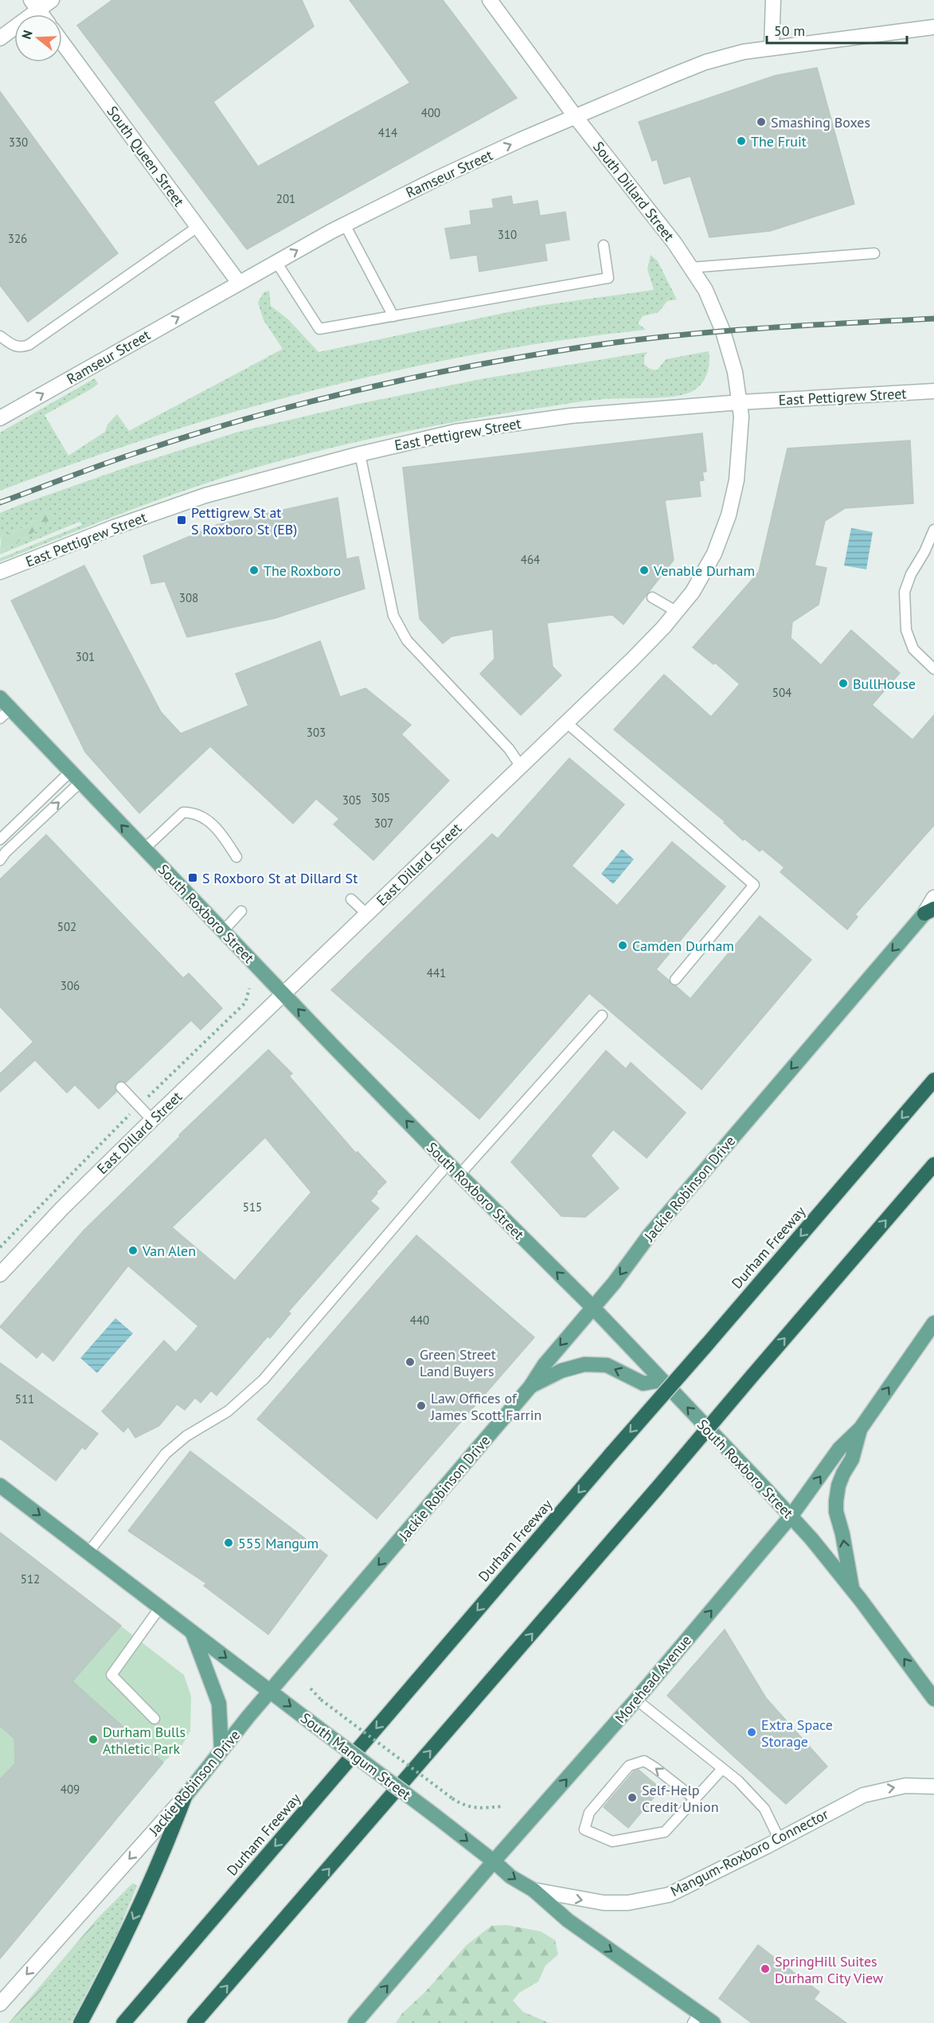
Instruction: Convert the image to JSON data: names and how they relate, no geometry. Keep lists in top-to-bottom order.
{
  "streets": {
    "highway": ["Durham Freeway"],
    "main road": [
      "South Roxboro Street",
      "Jackie Robinson Drive",
      "Morehead Avenue",
      "South Mangum Street"
    ],
    "street": [
      "South Queen Street",
      "Ramseur Street",
      "South Dillard Street",
      "East Pettigrew Street",
      "East Dillard Street",
      "Mangum-Roxboro Connector"
    ]
  },
  "crossings": [
    ["South Queen Street", "Ramseur Street"],
    ["Ramseur Street", "South Dillard Street"],
    ["South Dillard Street", "East Pettigrew Street"],
    ["South Dillard Street", "East Dillard Street"],
    ["East Pettigrew Street", "East Dillard Street"],
    ["East Dillard Street", "South Roxboro Street"],
    ["South Roxboro Street", "Jackie Robinson Drive"],
    ["South Roxboro Street", "Morehead Avenue"],
    ["Jackie Robinson Drive", "South Mangum Street"],
    ["Morehead Avenue", "South Mangum Street"],
    ["South Mangum Street", "Mangum-Roxboro Connector"]
  ],
  "one_way": [
    "Ramseur Street",
    "South Roxboro Street",
    "Jackie Robinson Drive",
    "Morehead Avenue",
    "South Mangum Street",
    "Mangum-Roxboro Connector"
  ],
  "places": {
    "other": [
      "Smashing Boxes",
      "The Fruit",
      "The Roxboro",
      "Venable Durham",
      "BullHouse",
      "Camden Durham",
      "Van Alen",
      "Green Street Land Buyers",
      "Law Offices of James Scott Farrin",
      "555 Mangum",
      "Extra Space Storage",
      "Durham Bulls Athletic Park",
      "Self-Help Credit Union",
      "SpringHill Suites Durham City View"
    ],
    "transit": ["Pettigrew St at S Roxboro St (EB)", "S Roxboro St at Dillard St"]
  },
  "house_numbers": [
    "400",
    "414",
    "330",
    "201",
    "310",
    "326",
    "464",
    "308",
    "301",
    "504",
    "303",
    "305",
    "305",
    "307",
    "502",
    "441",
    "306",
    "515",
    "440",
    "511",
    "512",
    "409"
  ],
  "scale_bar": "50 m",
  "north": "left"
}
